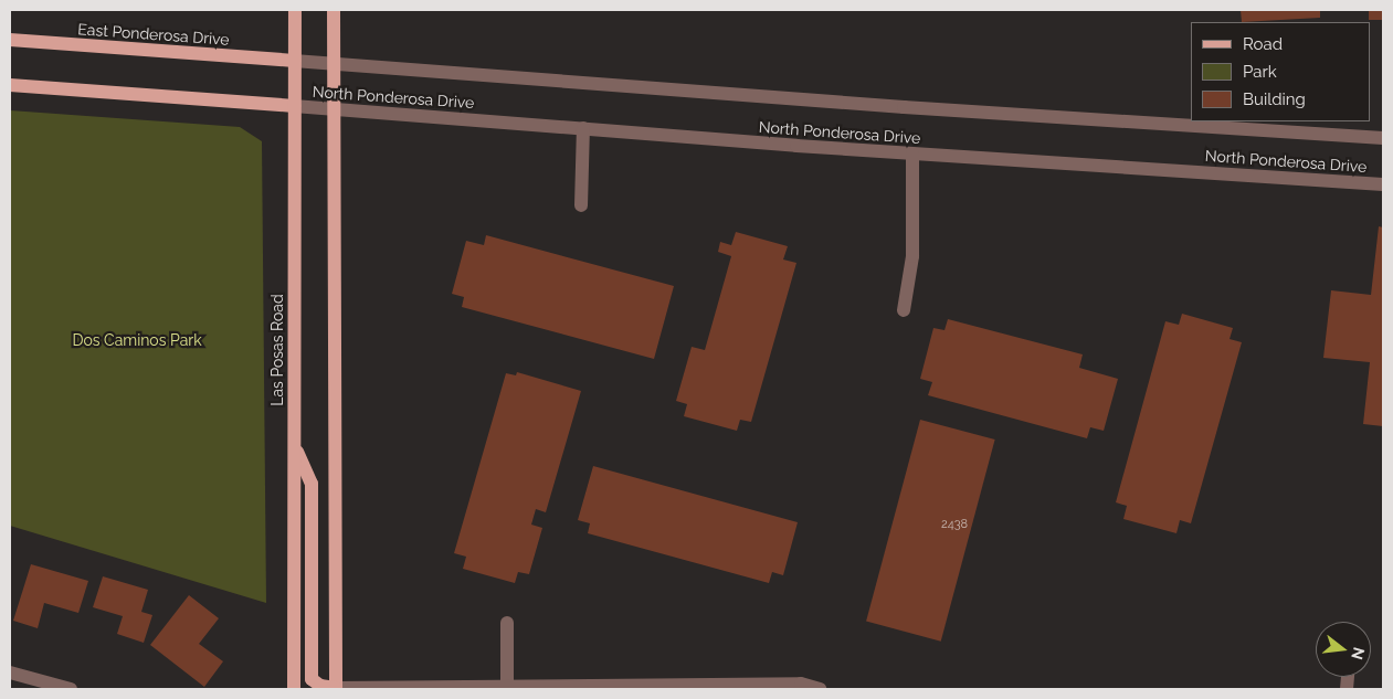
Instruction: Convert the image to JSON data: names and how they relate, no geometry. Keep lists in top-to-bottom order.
{
  "streets": {
    "main road": ["East Ponderosa Drive", "Las Posas Road"],
    "street": ["North Ponderosa Drive"]
  },
  "crossings": [
    ["East Ponderosa Drive", "North Ponderosa Drive"],
    ["East Ponderosa Drive", "Las Posas Road"],
    ["North Ponderosa Drive", "Las Posas Road"]
  ],
  "parks": ["Dos Caminos Park"],
  "house_numbers": ["2438"],
  "legend": ["Road", "Park", "Building"],
  "north": "right"
}
